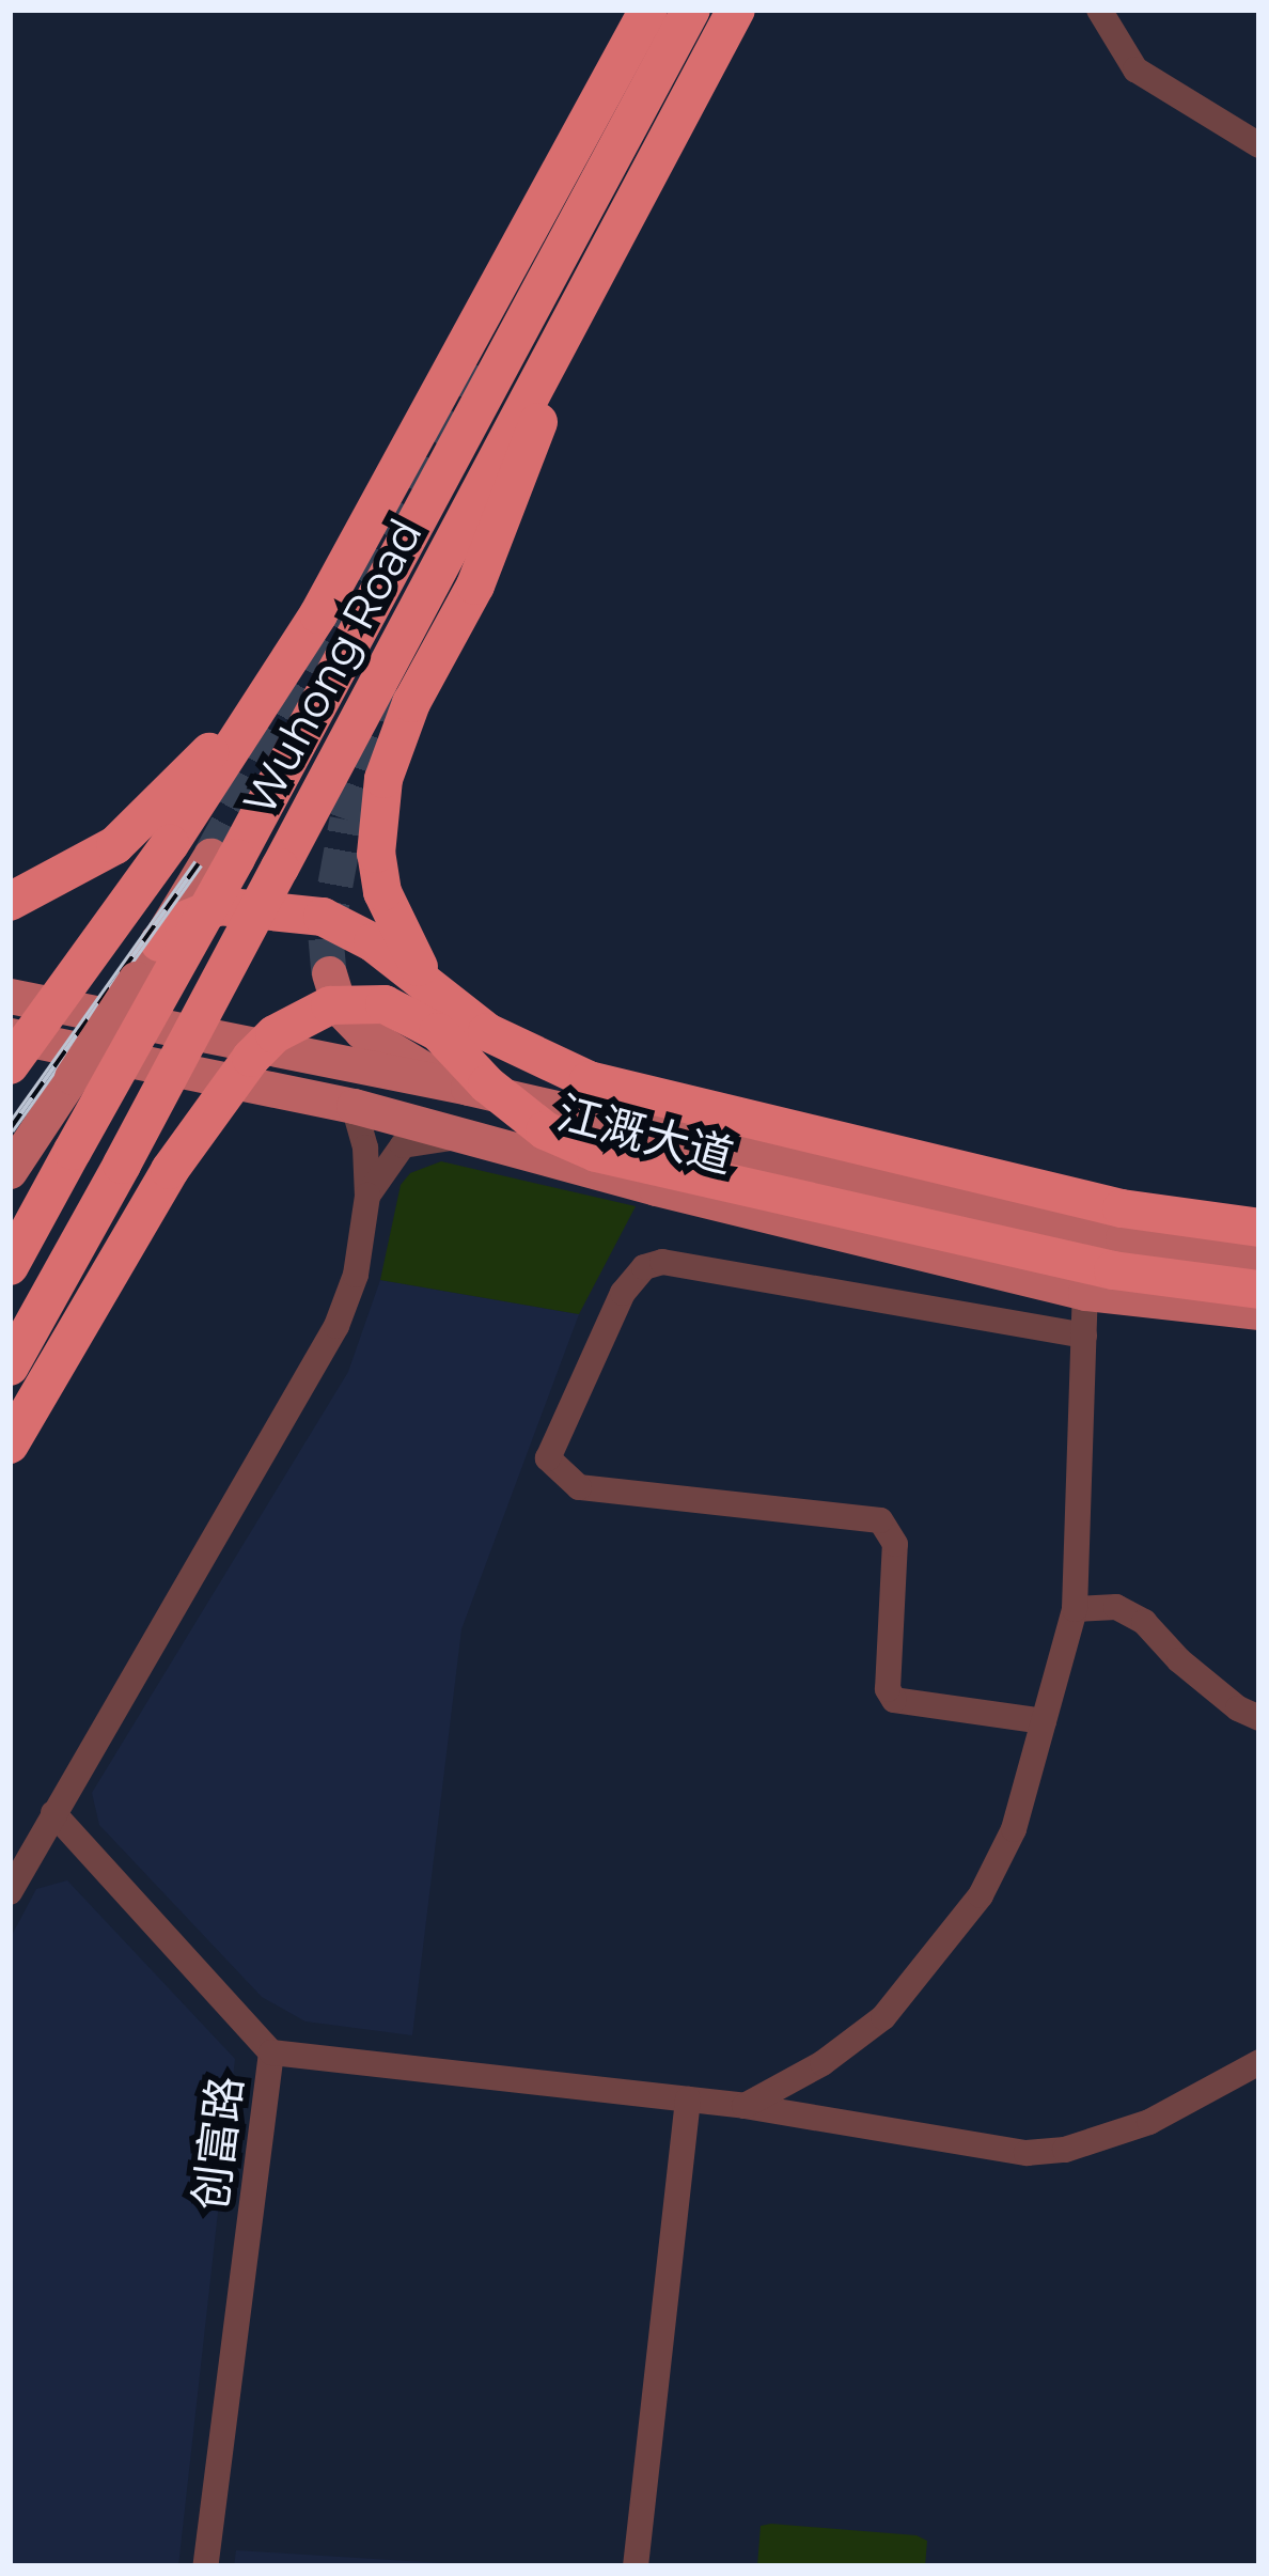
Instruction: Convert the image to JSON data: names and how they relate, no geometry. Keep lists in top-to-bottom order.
{
  "streets": {
    "highway": ["Wuhong Road"],
    "main road": ["江溉大道"],
    "street": ["创富路"]
  }
}
